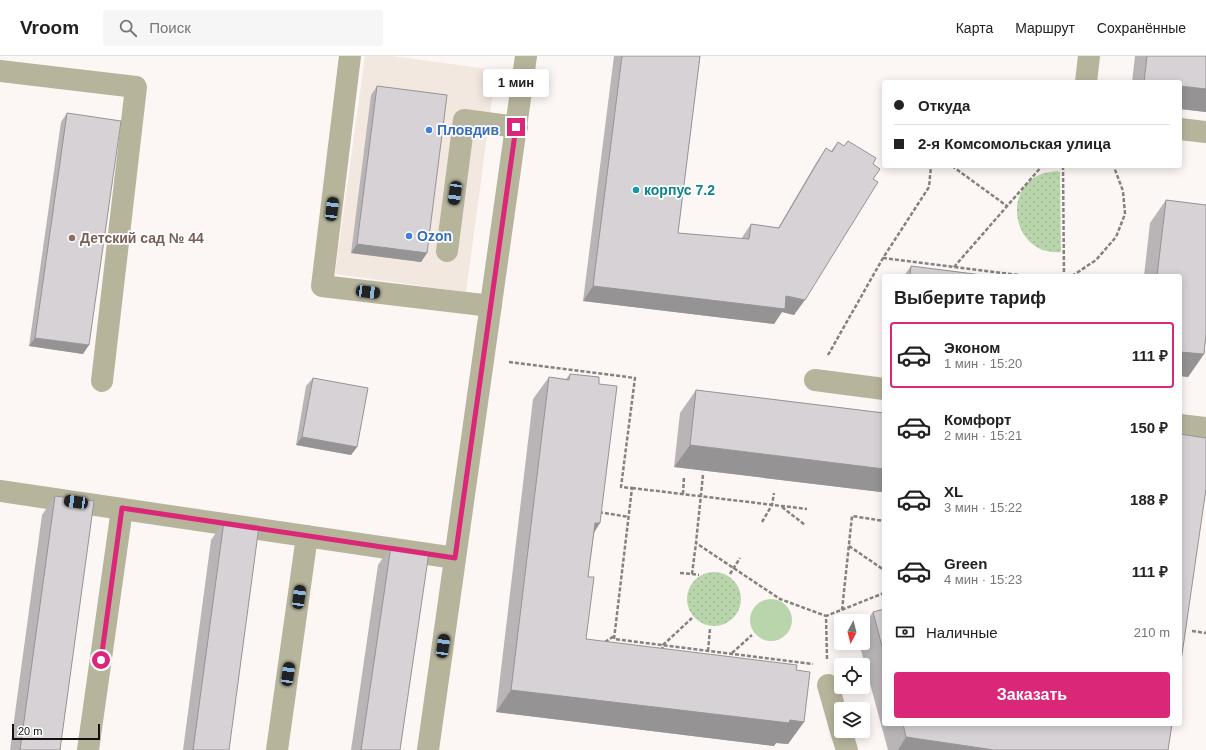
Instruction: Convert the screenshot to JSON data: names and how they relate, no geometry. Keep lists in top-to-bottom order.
{
  "places": [
    "Пловдив",
    "корпус 7.2",
    "Ozon",
    "Детский сад № 44"
  ],
  "scale_bar": "20 m",
  "north": "bottom",
  "page": {
    "header": "Vroom",
    "search": "Поиск",
    "nav": ["Карта", "Маршрут", "Сохранённые"],
    "bubble": "1 мин",
    "banner": ["Откуда", "2-я Комсомольская улица"],
    "heading": "Выберите тариф",
    "list": [
      {
        "name": "Эконом",
        "note": "1 мин · 15:20",
        "value": "111 ₽"
      },
      {
        "name": "Комфорт",
        "note": "2 мин · 15:21",
        "value": "150 ₽"
      },
      {
        "name": "XL",
        "note": "3 мин · 15:22",
        "value": "188 ₽"
      },
      {
        "name": "Green",
        "note": "4 мин · 15:23",
        "value": "111 ₽"
      }
    ],
    "pay": ["Наличные", "210 m"],
    "buttons": "Заказать",
    "scale": "20 m"
  }
}
